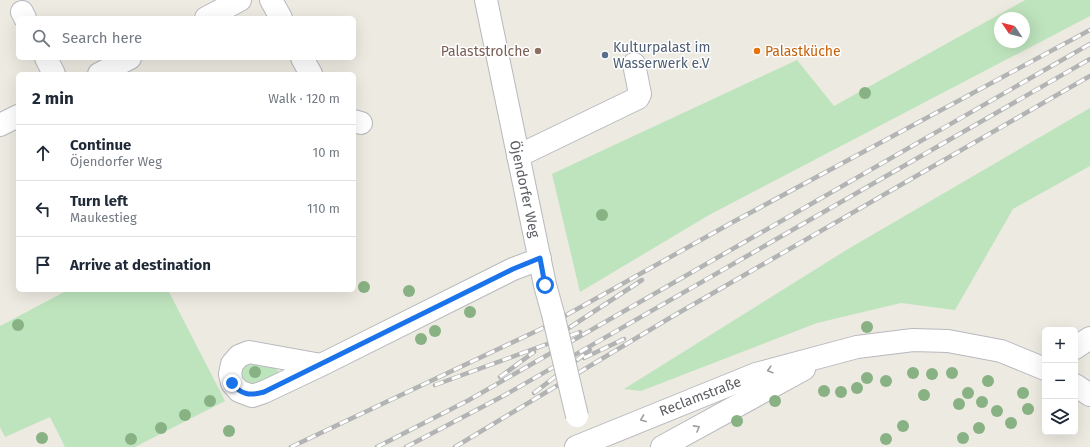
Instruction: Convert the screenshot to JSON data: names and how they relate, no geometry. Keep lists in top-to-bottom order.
{
  "streets": {
    "street": ["Öjendorfer Weg", "Reclamstraße"]
  },
  "crossings": [
    ["Öjendorfer Weg", "Reclamstraße"]
  ],
  "places": ["Palaststrolche", "Palastküche", "Kulturpalast im Wasserwerk e.V"],
  "north": "top left",
  "page": {
    "search": "Search here",
    "heading": ["2 min", "Walk · 120 m"],
    "list": [
      ["Continue", "Öjendorfer Weg", "10 m"],
      ["Turn left", "Maukestieg", "110 m"],
      "Arrive at destination"
    ],
    "map_buttons": ["+", "−"]
  }
}
